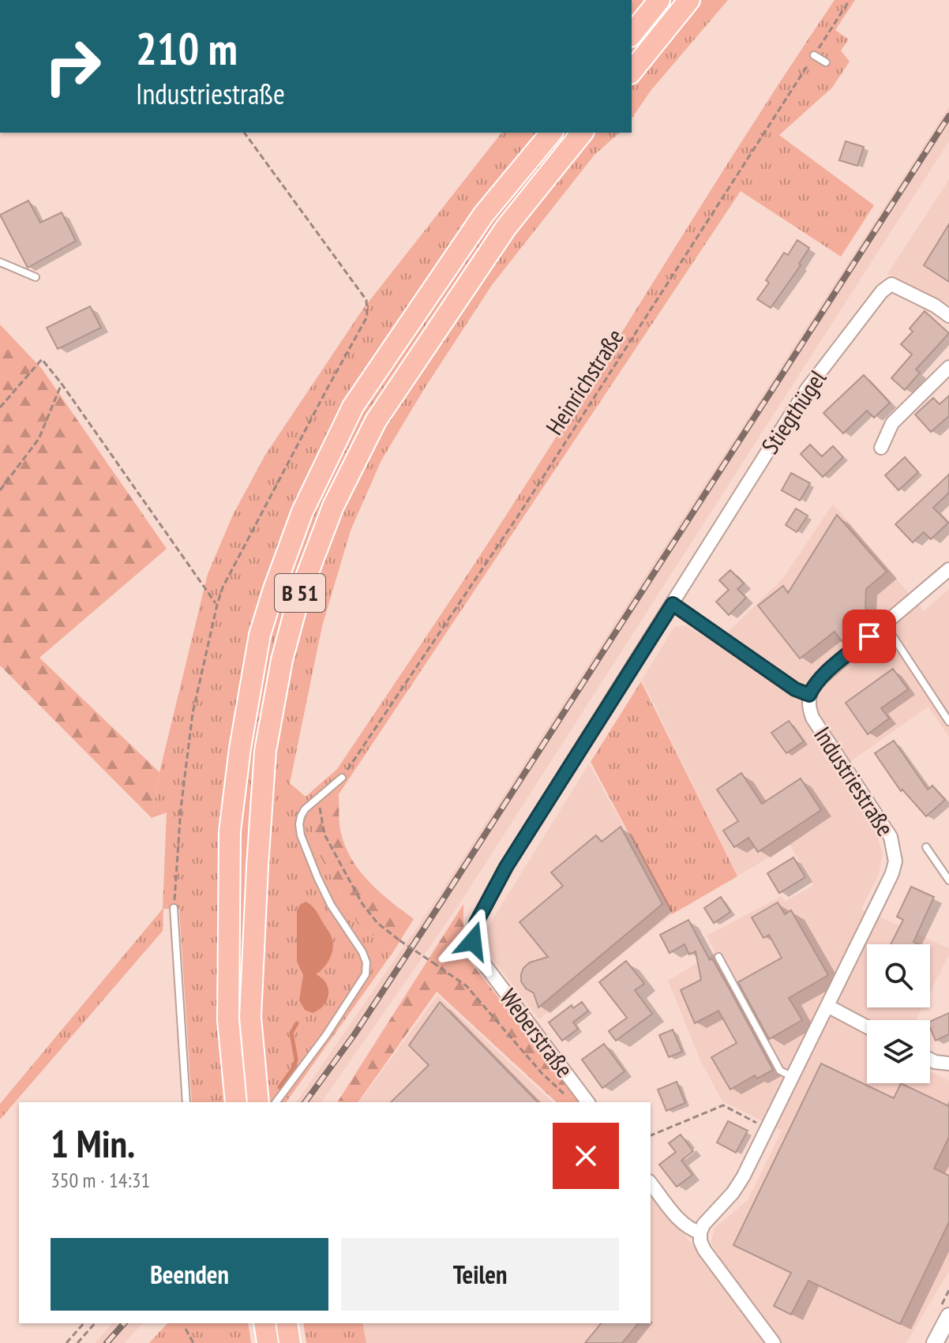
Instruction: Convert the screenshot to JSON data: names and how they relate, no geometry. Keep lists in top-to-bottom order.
{
  "streets": {
    "highway": ["B 51"],
    "street": ["Stiegthügel", "Industriestraße", "Weberstraße"],
    "path": ["Heinrichstraße"]
  },
  "crossings": [
    ["Stiegthügel", "Industriestraße"],
    ["Stiegthügel", "Weberstraße"],
    ["Industriestraße", "Weberstraße"]
  ],
  "page": {
    "turn": ["210 m", "Industriestraße"],
    "heading": ["1 Min.", "350 m · 14:31"],
    "buttons": ["Beenden", "Teilen"]
  }
}
